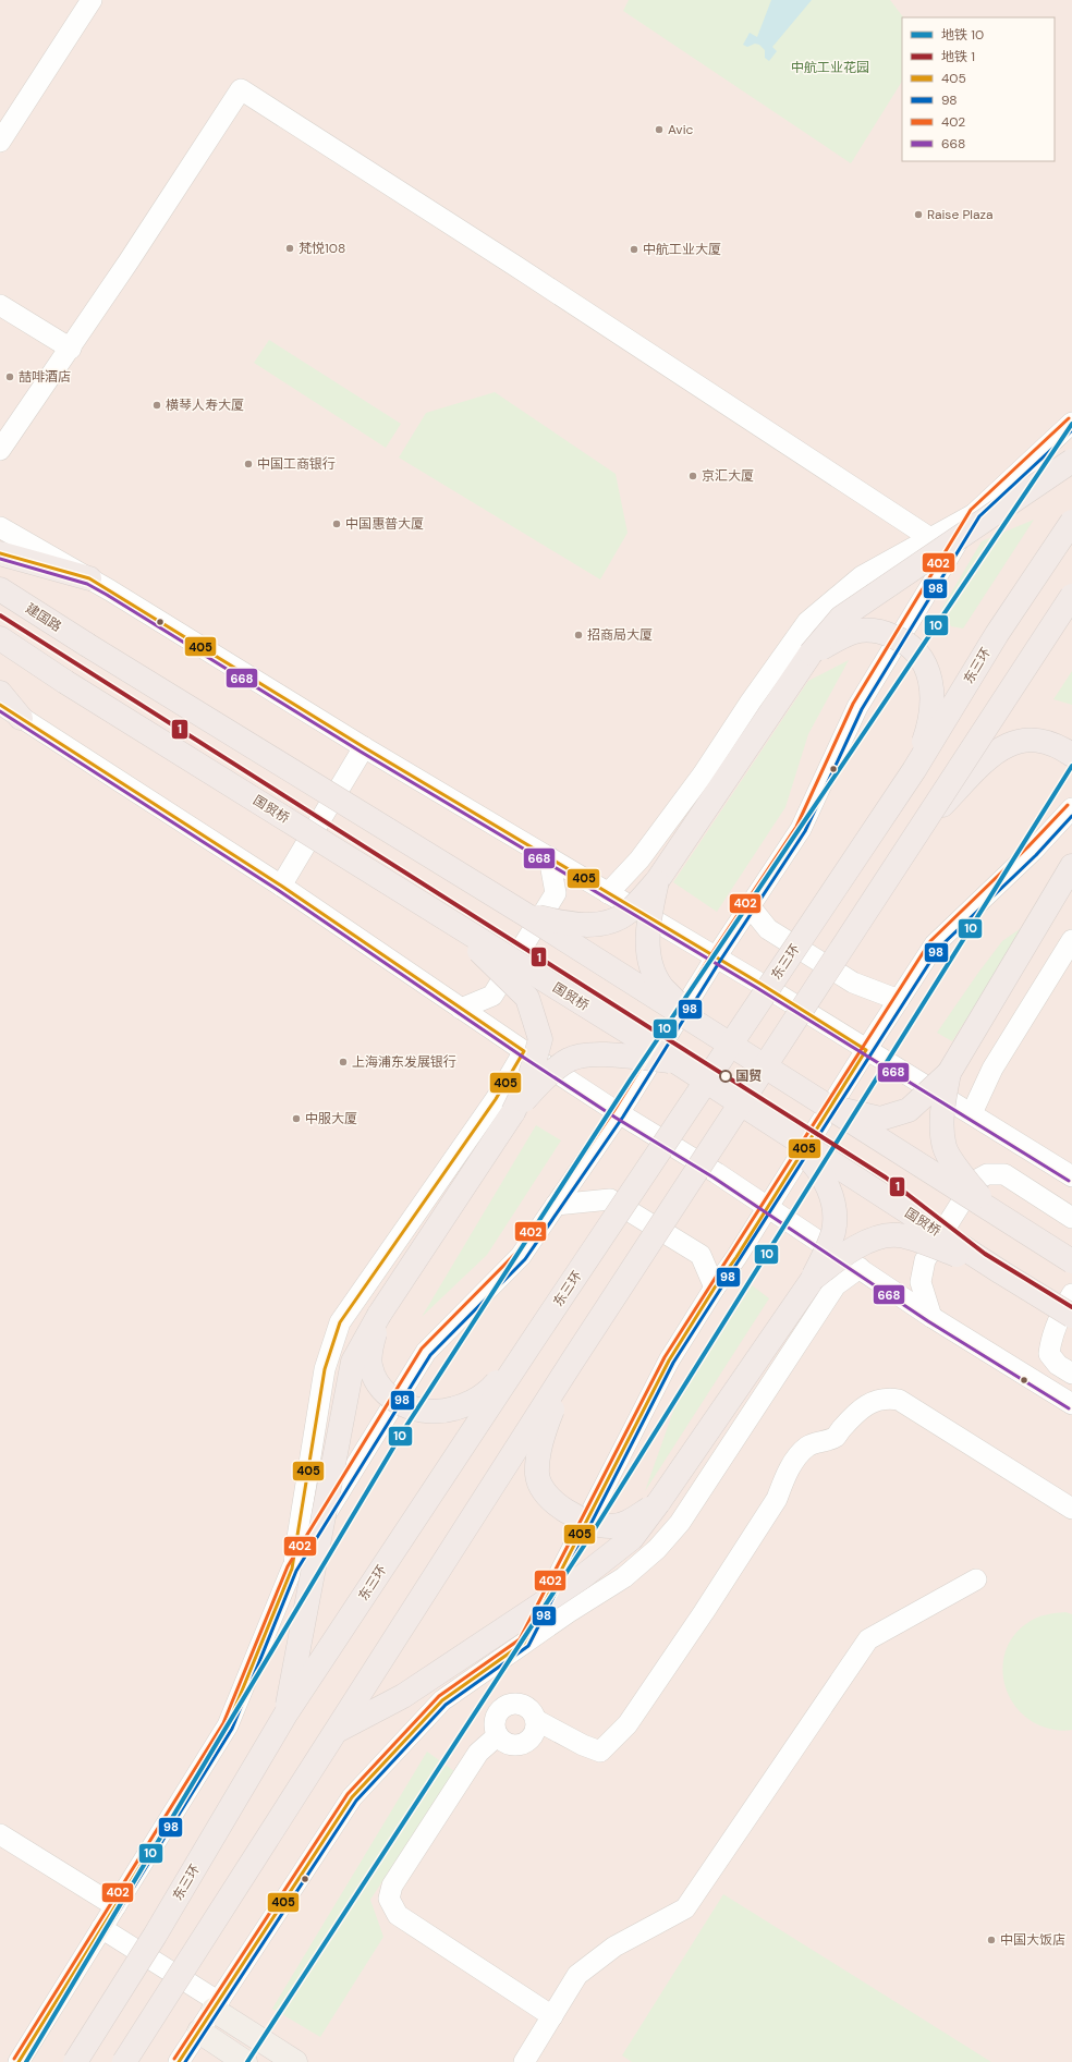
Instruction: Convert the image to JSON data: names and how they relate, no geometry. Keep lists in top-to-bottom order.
{
  "streets": {
    "highway": ["建国路", "东三环", "国贸桥"]
  },
  "parks": ["中航工业花园"],
  "places": [
    "Avic",
    "Raise Plaza",
    "梵悦108",
    "中航工业大厦",
    "喆啡酒店",
    "横琴人寿大厦",
    "中国工商银行",
    "京汇大厦",
    "中国惠普大厦",
    "招商局大厦",
    "上海浦东发展银行",
    "国贸",
    "中服大厦",
    "中国大饭店"
  ],
  "lines": [
    "transit line 402",
    "metro line 10",
    "transit line 98",
    "transit line 405",
    "transit line 668",
    "metro line 1"
  ],
  "legend": [
    "地铁 10",
    "地铁 1",
    "405",
    "98",
    "402",
    "668"
  ]
}
